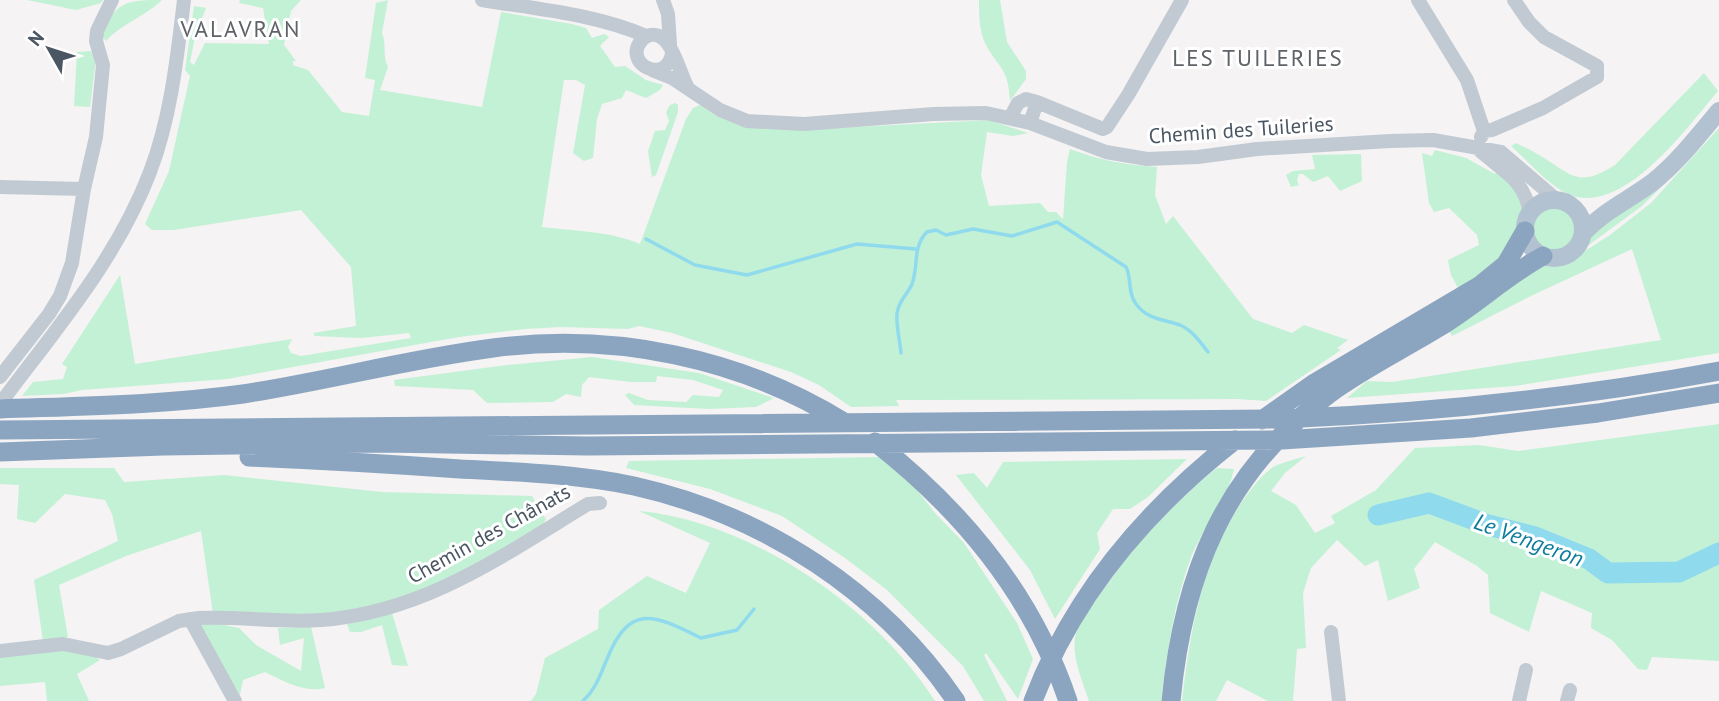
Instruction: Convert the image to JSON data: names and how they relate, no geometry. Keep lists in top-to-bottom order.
{
  "streets": {
    "street": ["Chemin des Tuileries", "Chemin des Chânats"]
  },
  "districts": ["VALAVRAN", "LES TUILERIES"],
  "water": ["Le Vengeron"],
  "north": "top left"
}
